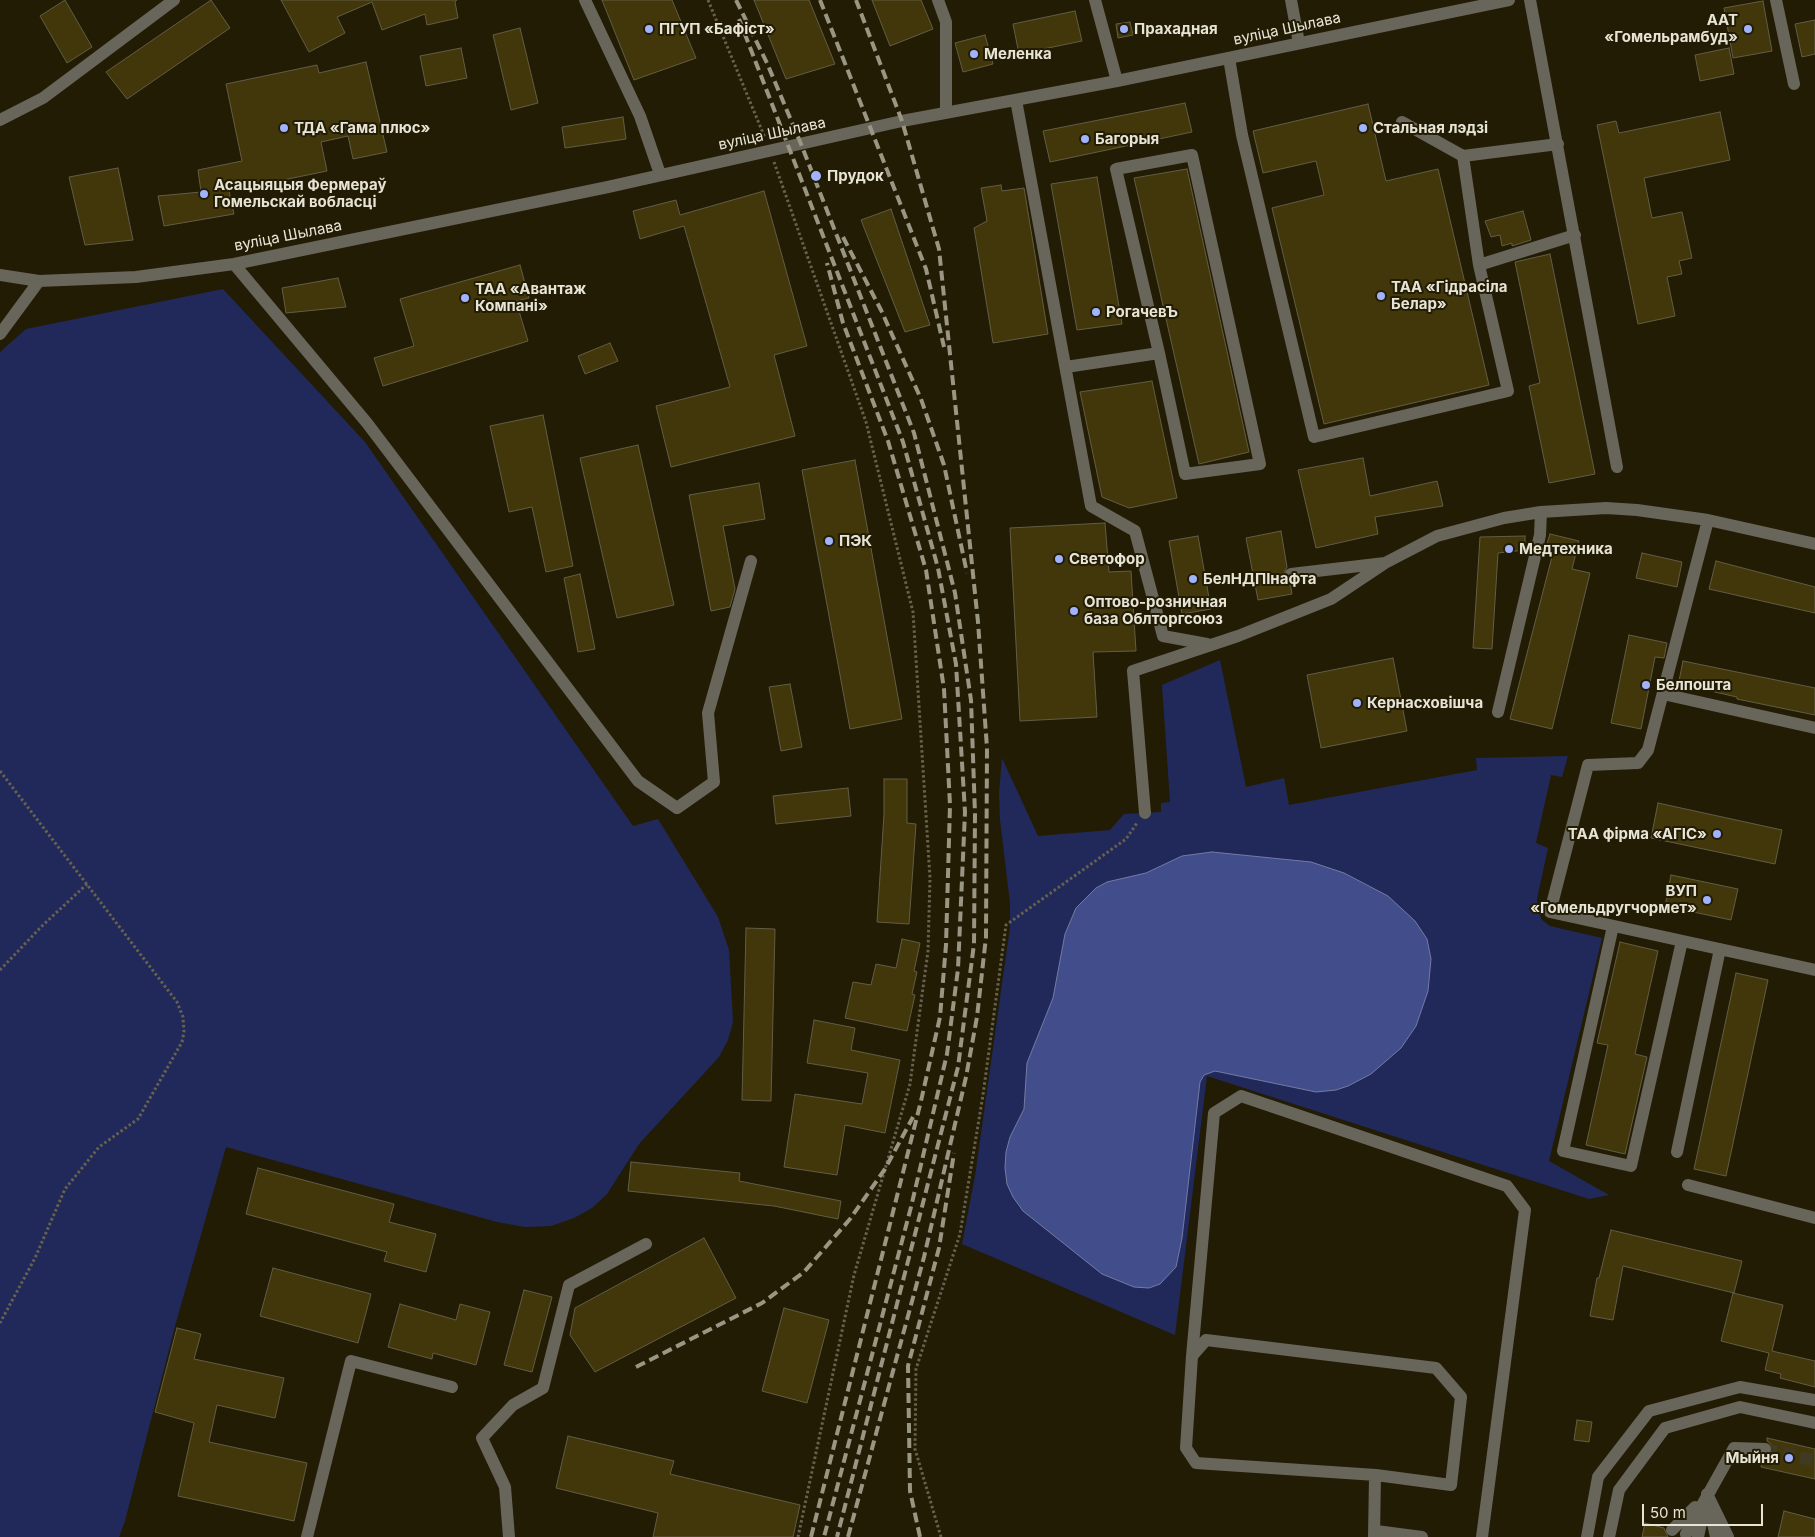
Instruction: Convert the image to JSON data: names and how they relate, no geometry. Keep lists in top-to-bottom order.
{
  "streets": {
    "street": ["вуліца Шылава"]
  },
  "places": [
    "ПГУП «Бафіст»",
    "Прахадная",
    "ААТ «Гомельрамбуд»",
    "Меленка",
    "ТДА «Гама плюс»",
    "Стальная лэдзі",
    "Багорыя",
    "Прудок",
    "Асацыяцыя Фермераў Гомельскай вобласці",
    "ТАА «Гідрасіла Белар»",
    "ТАА «Авантаж Компані»",
    "РогачевЪ",
    "ПЭК",
    "Медтехника",
    "Светофор",
    "БелНДПІнафта",
    "Оптово-розничная база Облторгсоюз",
    "Белпошта",
    "Кернасховішча",
    "ТАА фірма «АГІС»",
    "ВУП «Гомельдругчормет»",
    "Мыйня"
  ],
  "scale_bar": "50 m"
}
